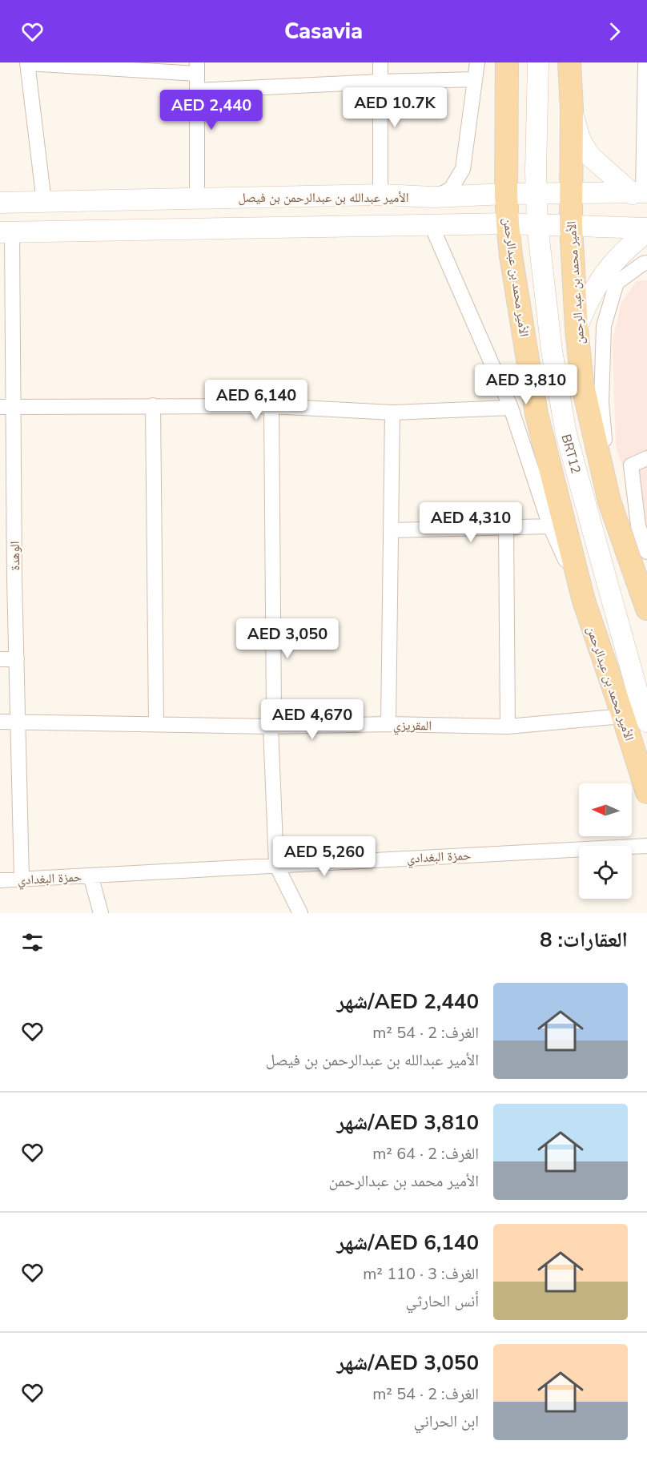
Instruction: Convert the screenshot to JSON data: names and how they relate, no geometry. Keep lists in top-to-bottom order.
{
  "streets": {
    "main road": [
      "الأمير عبدالله بن عبدالرحمن بن فيصل",
      "الأمير محمد بن عبدالرحمن",
      "الأمير محمد بن عبد الرحمن",
      "BRT12"
    ],
    "street": ["الوهدة", "المقريزي", "حمزة البغدادي"]
  },
  "crossings": [
    ["الأمير عبدالله بن عبدالرحمن بن فيصل", "الأمير محمد بن عبدالرحمن"],
    ["الأمير عبدالله بن عبدالرحمن بن فيصل", "الأمير محمد بن عبد الرحمن"],
    ["الأمير عبدالله بن عبدالرحمن بن فيصل", "BRT12"],
    ["الأمير محمد بن عبدالرحمن", "المقريزي"],
    ["الوهدة", "المقريزي"],
    ["الوهدة", "حمزة البغدادي"]
  ],
  "north": "left",
  "page": {
    "header": "Casavia",
    "price": [
      "AED 10.7K",
      "AED 2,440",
      "AED 3,810",
      "AED 6,140",
      "AED 4,310",
      "AED 3,050",
      "AED 4,670",
      "AED 5,260"
    ],
    "heading": "العقارات: 8",
    "list": [
      {
        "name": "AED 2,440/شهر",
        "note": "الغرف: 2 · 54 m² · الأمير عبدالله بن عبدالرحمن بن فيصل"
      },
      {
        "name": "AED 3,810/شهر",
        "note": "الغرف: 2 · 64 m² · الأمير محمد بن عبدالرحمن"
      },
      {
        "name": "AED 6,140/شهر",
        "note": "الغرف: 3 · 110 m² · أنس الحارثي"
      },
      {
        "name": "AED 3,050/شهر",
        "note": "الغرف: 2 · 54 m² · ابن الحراني"
      }
    ]
  }
}
